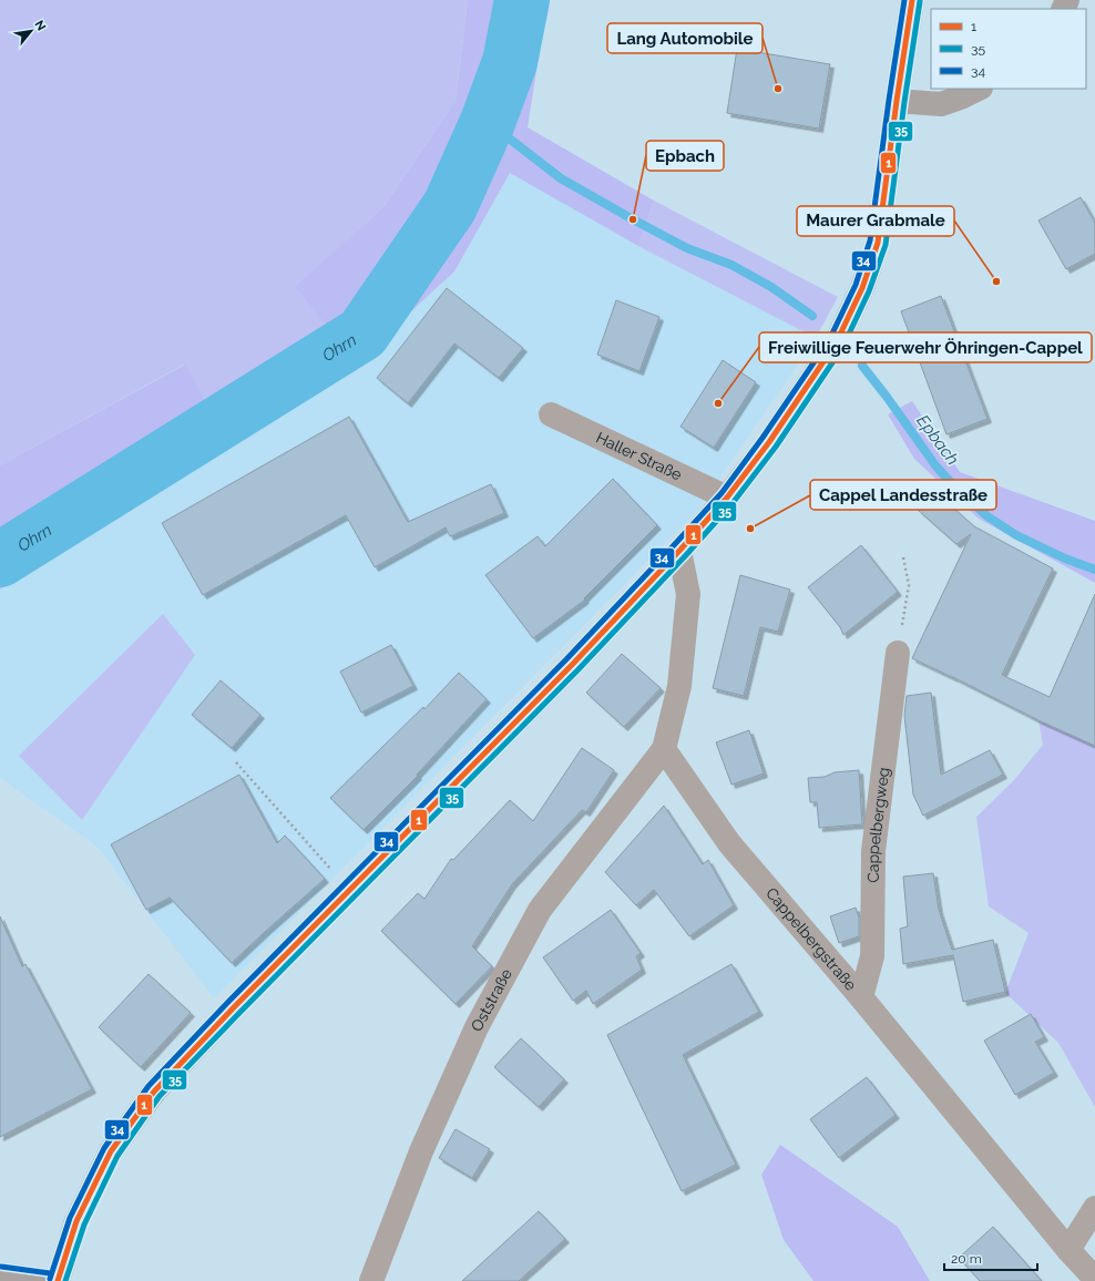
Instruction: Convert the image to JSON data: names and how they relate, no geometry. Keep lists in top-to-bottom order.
{
  "streets": {
    "street": [
      "Haller Straße",
      "Cappelbergweg",
      "Cappelbergstraße",
      "Oststraße"
    ]
  },
  "crossings": [
    ["Cappelbergweg", "Cappelbergstraße"],
    ["Cappelbergstraße", "Oststraße"]
  ],
  "water": ["Ohrn", "Epbach"],
  "places": [
    "Lang Automobile",
    "Epbach",
    "Maurer Grabmale",
    "Freiwillige Feuerwehr Öhringen-Cappel",
    "Cappel Landesstraße"
  ],
  "lines": ["transit line 1", "transit line 34", "transit line 35"],
  "legend": ["1", "35", "34"],
  "scale_bar": "20 m",
  "north": "top right"
}
